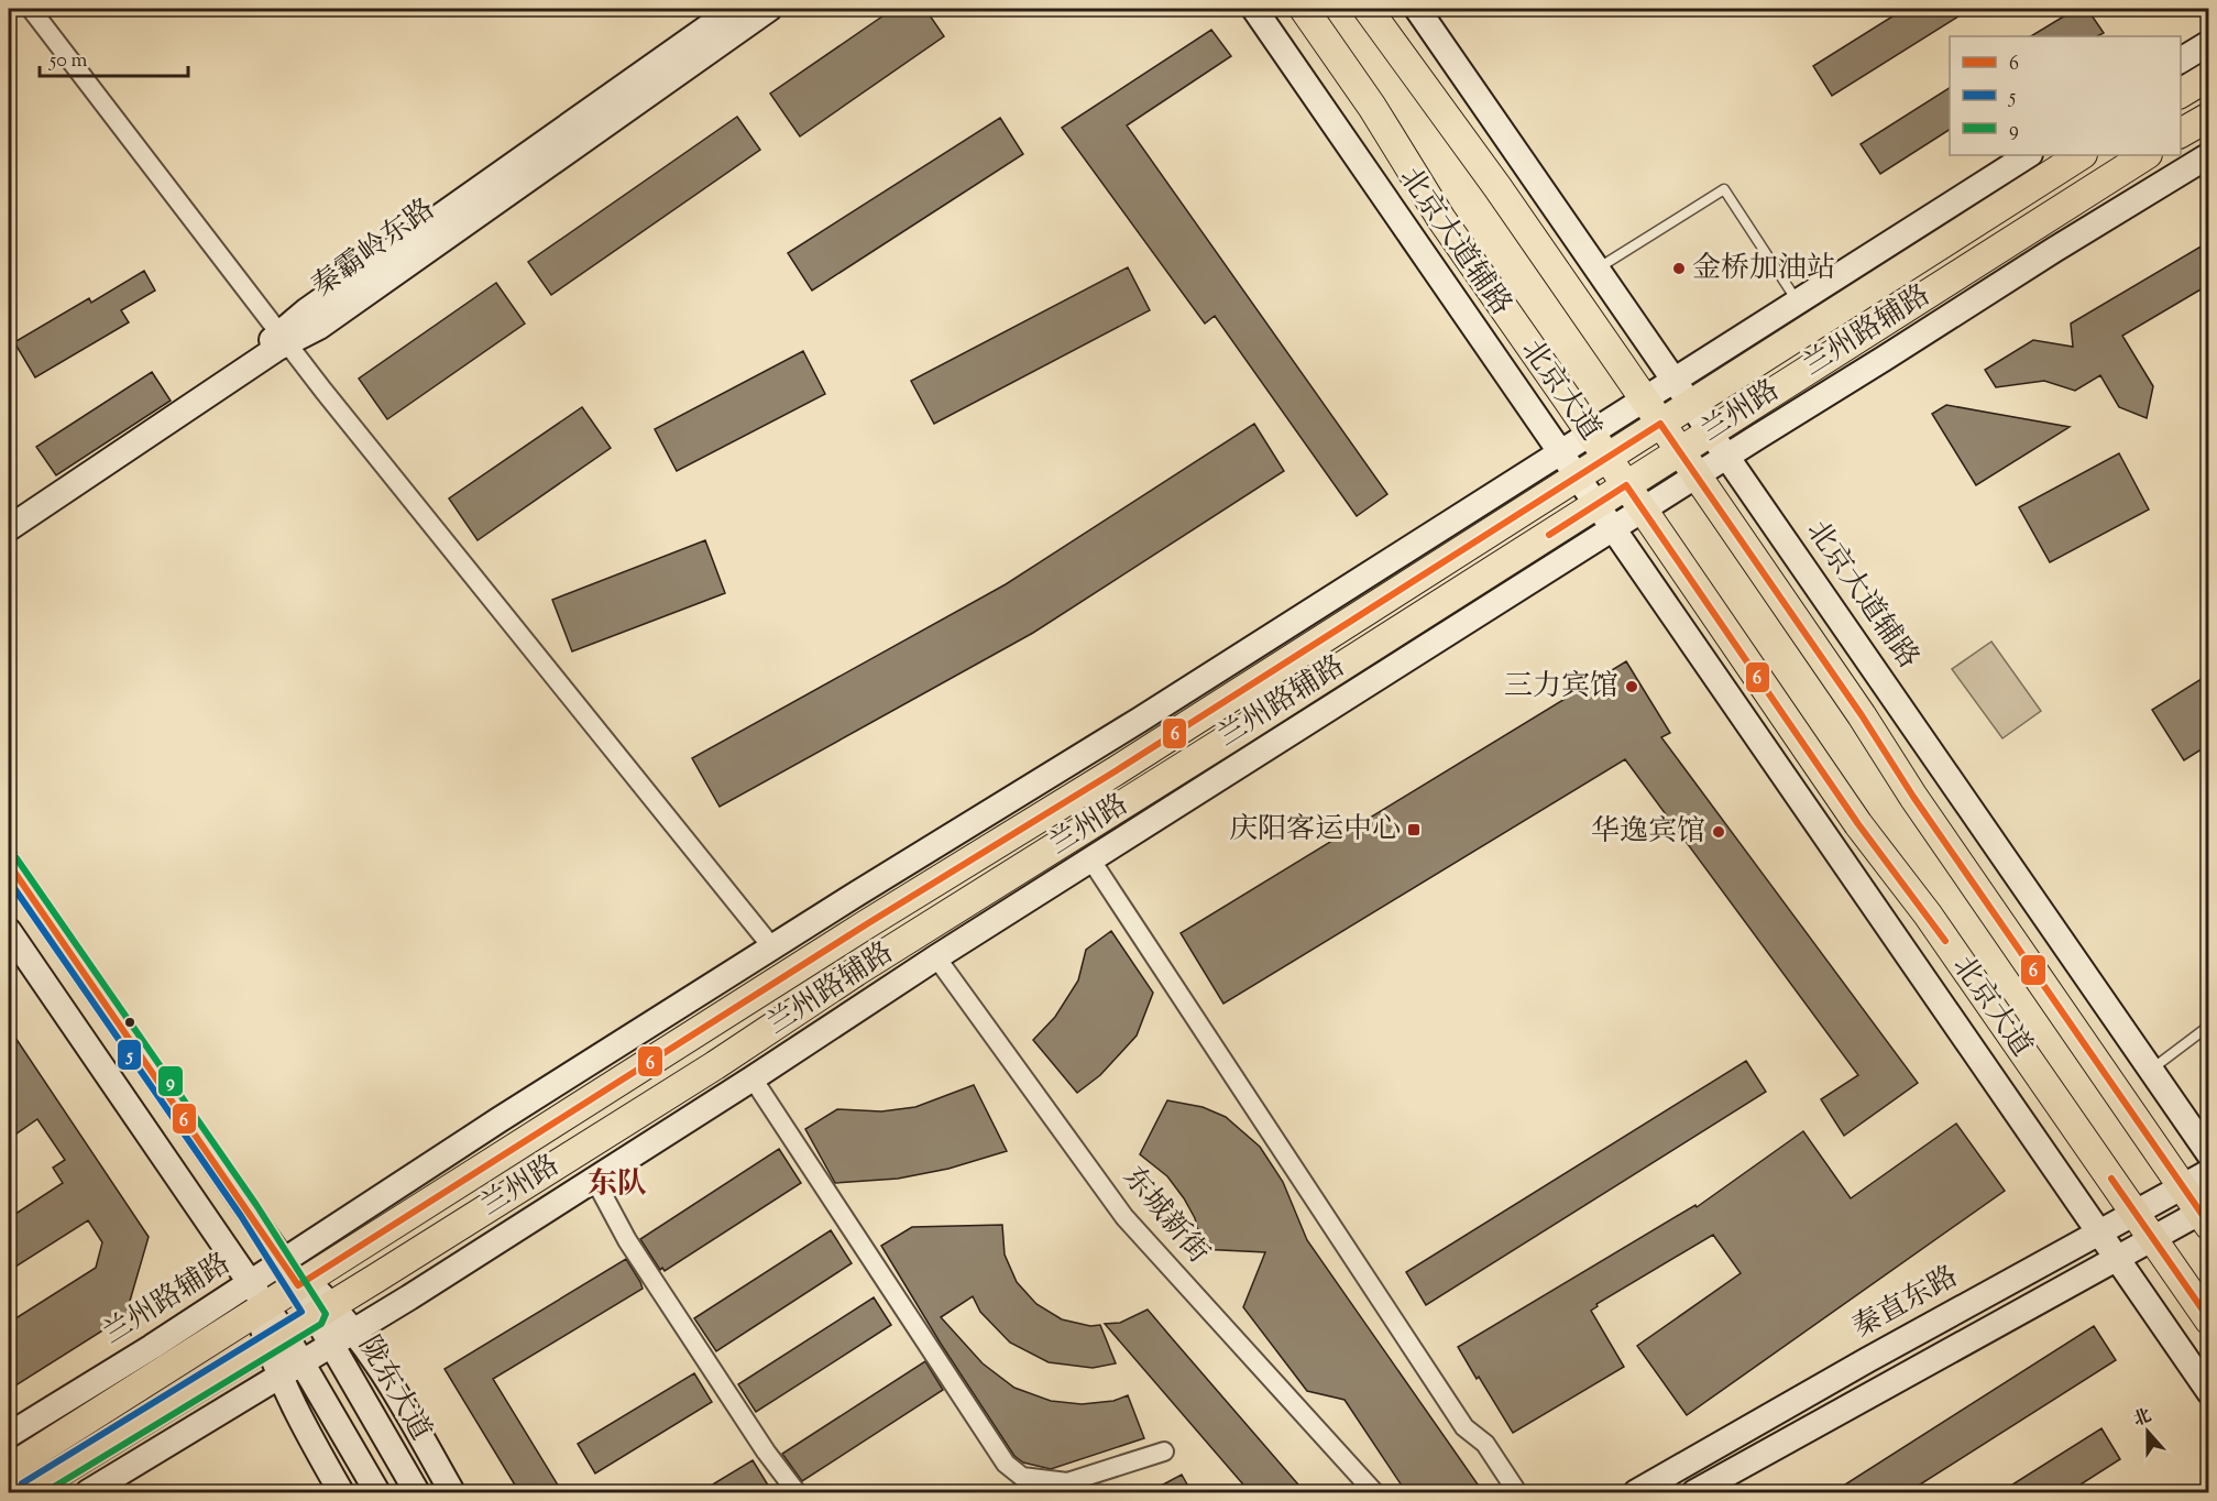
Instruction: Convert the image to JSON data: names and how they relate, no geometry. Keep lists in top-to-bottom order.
{
  "streets": {
    "main road": ["北京大道", "兰州路"],
    "street": [
      "北京大道辅路",
      "秦霸岭东路",
      "兰州路辅路",
      "东城新街",
      "秦直东路",
      "陇东大道"
    ]
  },
  "crossings": [
    ["北京大道辅路", "兰州路辅路"],
    ["北京大道辅路", "兰州路"],
    ["北京大道辅路", "秦直东路"],
    ["兰州路辅路", "北京大道"],
    ["兰州路辅路", "兰州路"],
    ["兰州路辅路", "东城新街"],
    ["兰州路辅路", "陇东大道"],
    ["北京大道", "兰州路"],
    ["北京大道", "秦直东路"],
    ["兰州路", "陇东大道"]
  ],
  "districts": ["东队"],
  "places": {
    "other": ["金桥加油站", "三力宾馆", "华逸宾馆"],
    "transit": ["庆阳客运中心"]
  },
  "lines": ["transit line 6", "transit line 9", "transit line 5"],
  "legend": ["6", "5", "9"],
  "scale_bar": "50 m",
  "north": "top"
}
